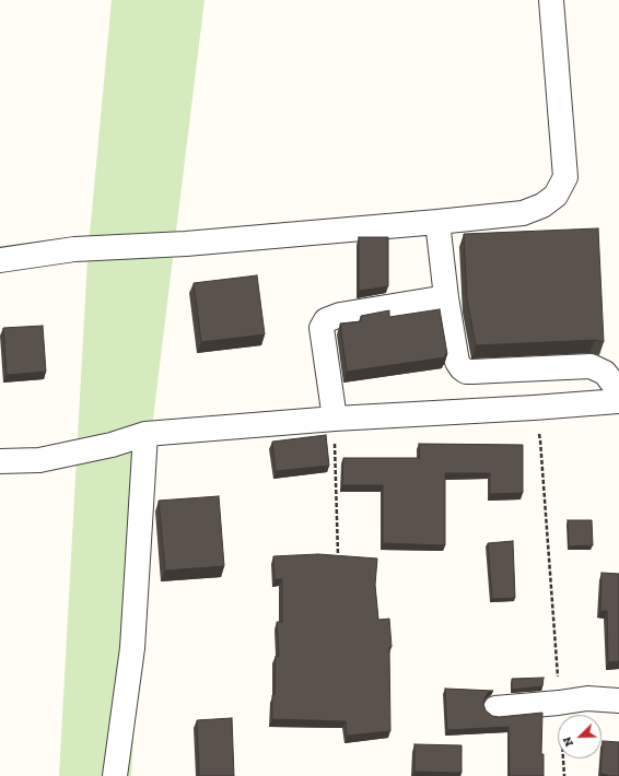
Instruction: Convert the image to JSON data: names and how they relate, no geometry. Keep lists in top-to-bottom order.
{
  "north": "bottom left"
}
